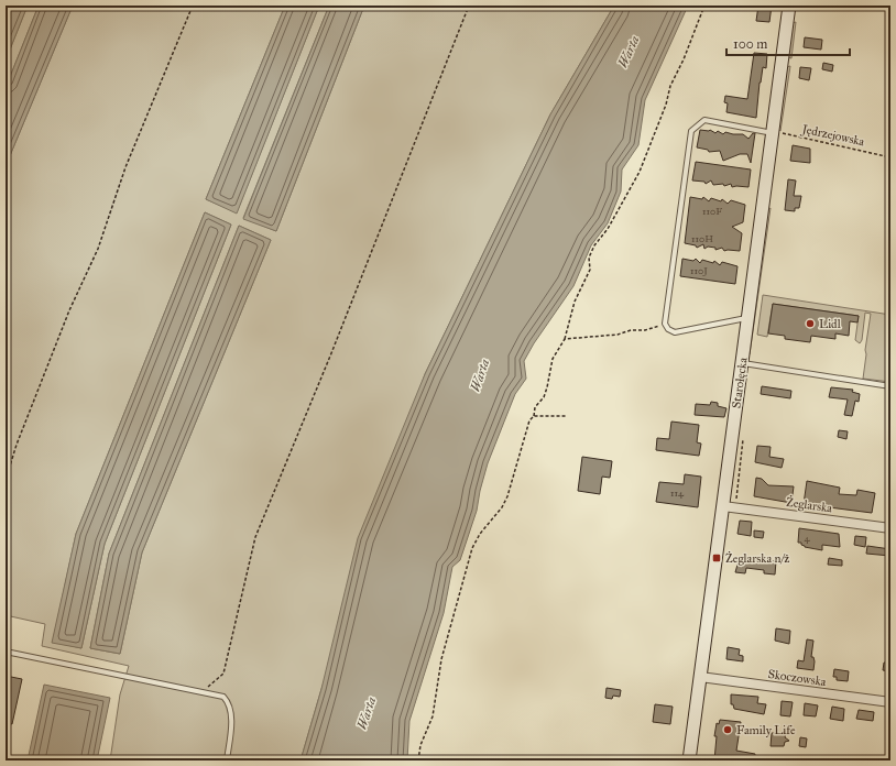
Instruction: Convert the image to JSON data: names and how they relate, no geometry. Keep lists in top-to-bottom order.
{
  "streets": {
    "street": ["Starołęcka", "Żeglarska", "Skoczowska"],
    "path": ["Jędrzejowska"]
  },
  "crossings": [
    ["Jędrzejowska", "Starołęcka"],
    ["Starołęcka", "Żeglarska"],
    ["Starołęcka", "Skoczowska"]
  ],
  "water": ["Warta"],
  "places": {
    "other": ["Lidl", "Family Life"],
    "transit": ["Żeglarska n/ż"]
  },
  "house_numbers": [
    "110F",
    "110H",
    "110J",
    "114",
    "4"
  ],
  "scale_bar": "100 m"
}
